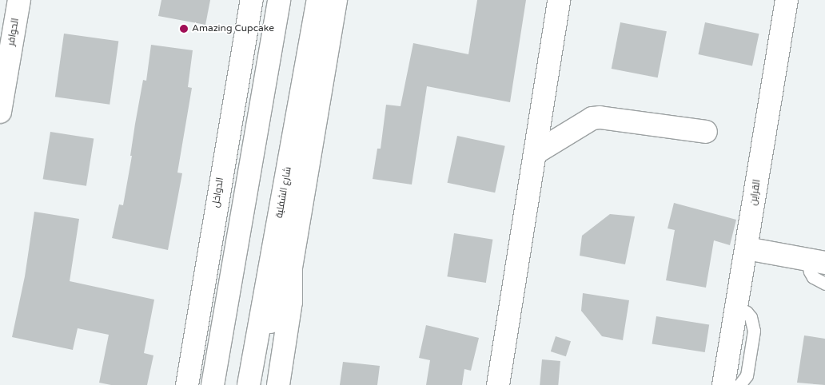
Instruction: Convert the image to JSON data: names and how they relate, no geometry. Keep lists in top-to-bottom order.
{
  "streets": {
    "street": [
      "الحوافر",
      "الدواخل",
      "شارع الشفلية",
      "القراين"
    ]
  },
  "places": ["Amazing Cupcake"]
}
